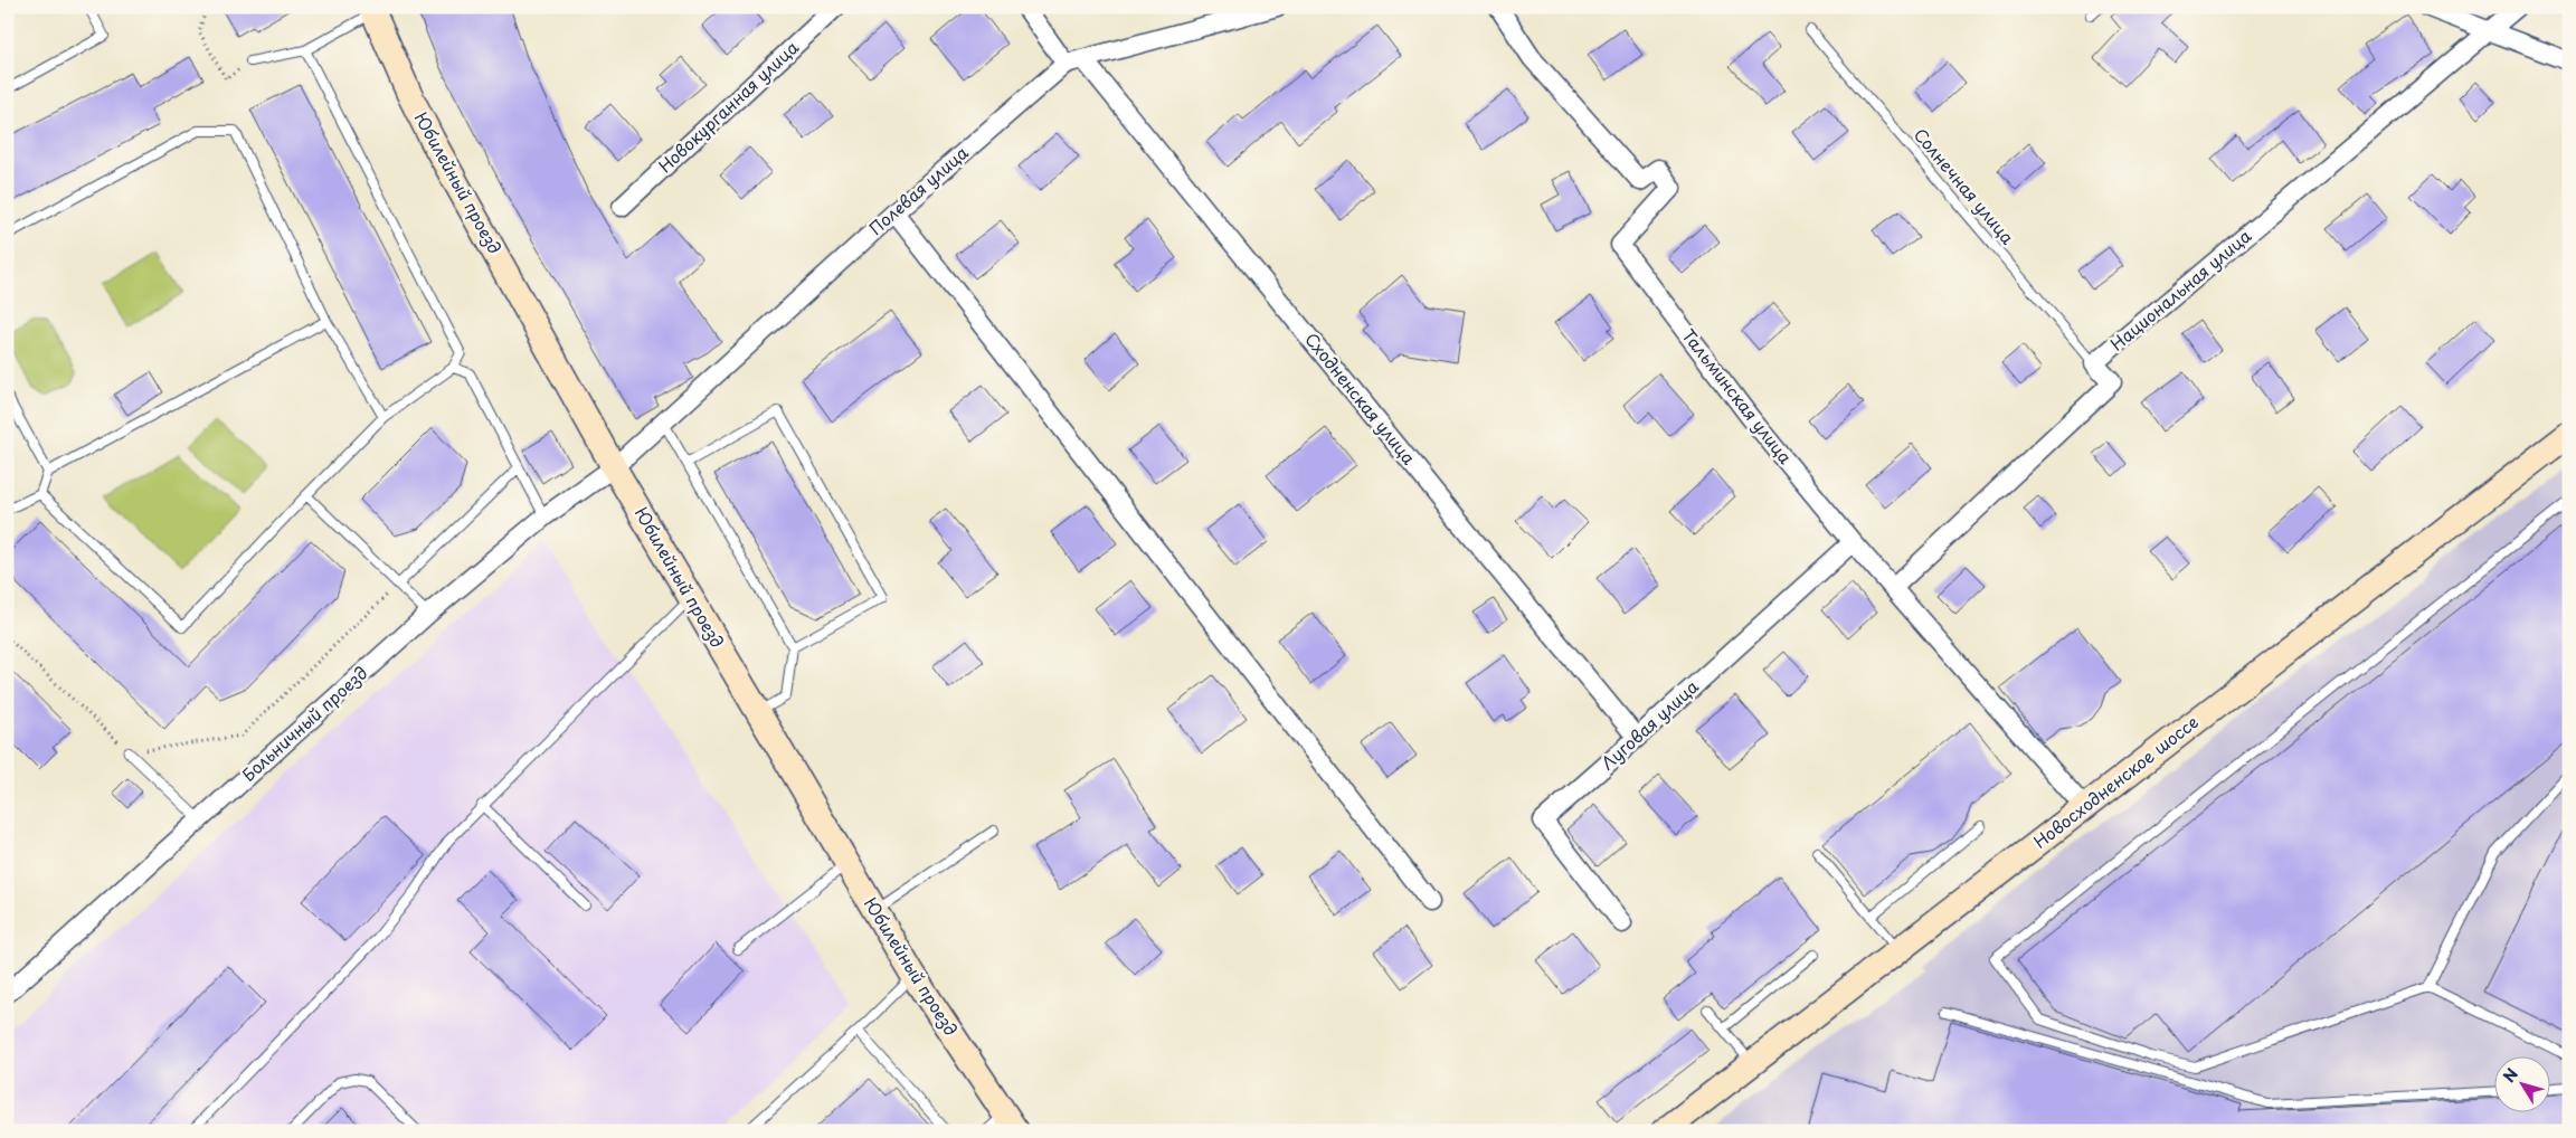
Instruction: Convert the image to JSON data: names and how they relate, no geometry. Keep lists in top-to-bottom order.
{
  "streets": {
    "main road": ["Юбилейный проезд", "Новосходненское шоссе"],
    "street": [
      "Новокурганная улица",
      "Полевая улица",
      "Национальная улица",
      "Тальминская улица",
      "Сходненская улица",
      "Больничный проезд",
      "Луговая улица"
    ],
    "lane": ["Солнечная улица"]
  },
  "crossings": [
    ["Юбилейный проезд", "Полевая улица"],
    ["Юбилейный проезд", "Больничный проезд"],
    ["Солнечная улица", "Национальная улица"],
    ["Полевая улица", "Сходненская улица"],
    ["Полевая улица", "Больничный проезд"],
    ["Национальная улица", "Тальминская улица"],
    ["Тальминская улица", "Луговая улица"],
    ["Тальминская улица", "Новосходненское шоссе"],
    ["Сходненская улица", "Луговая улица"]
  ],
  "north": "top left"
}
